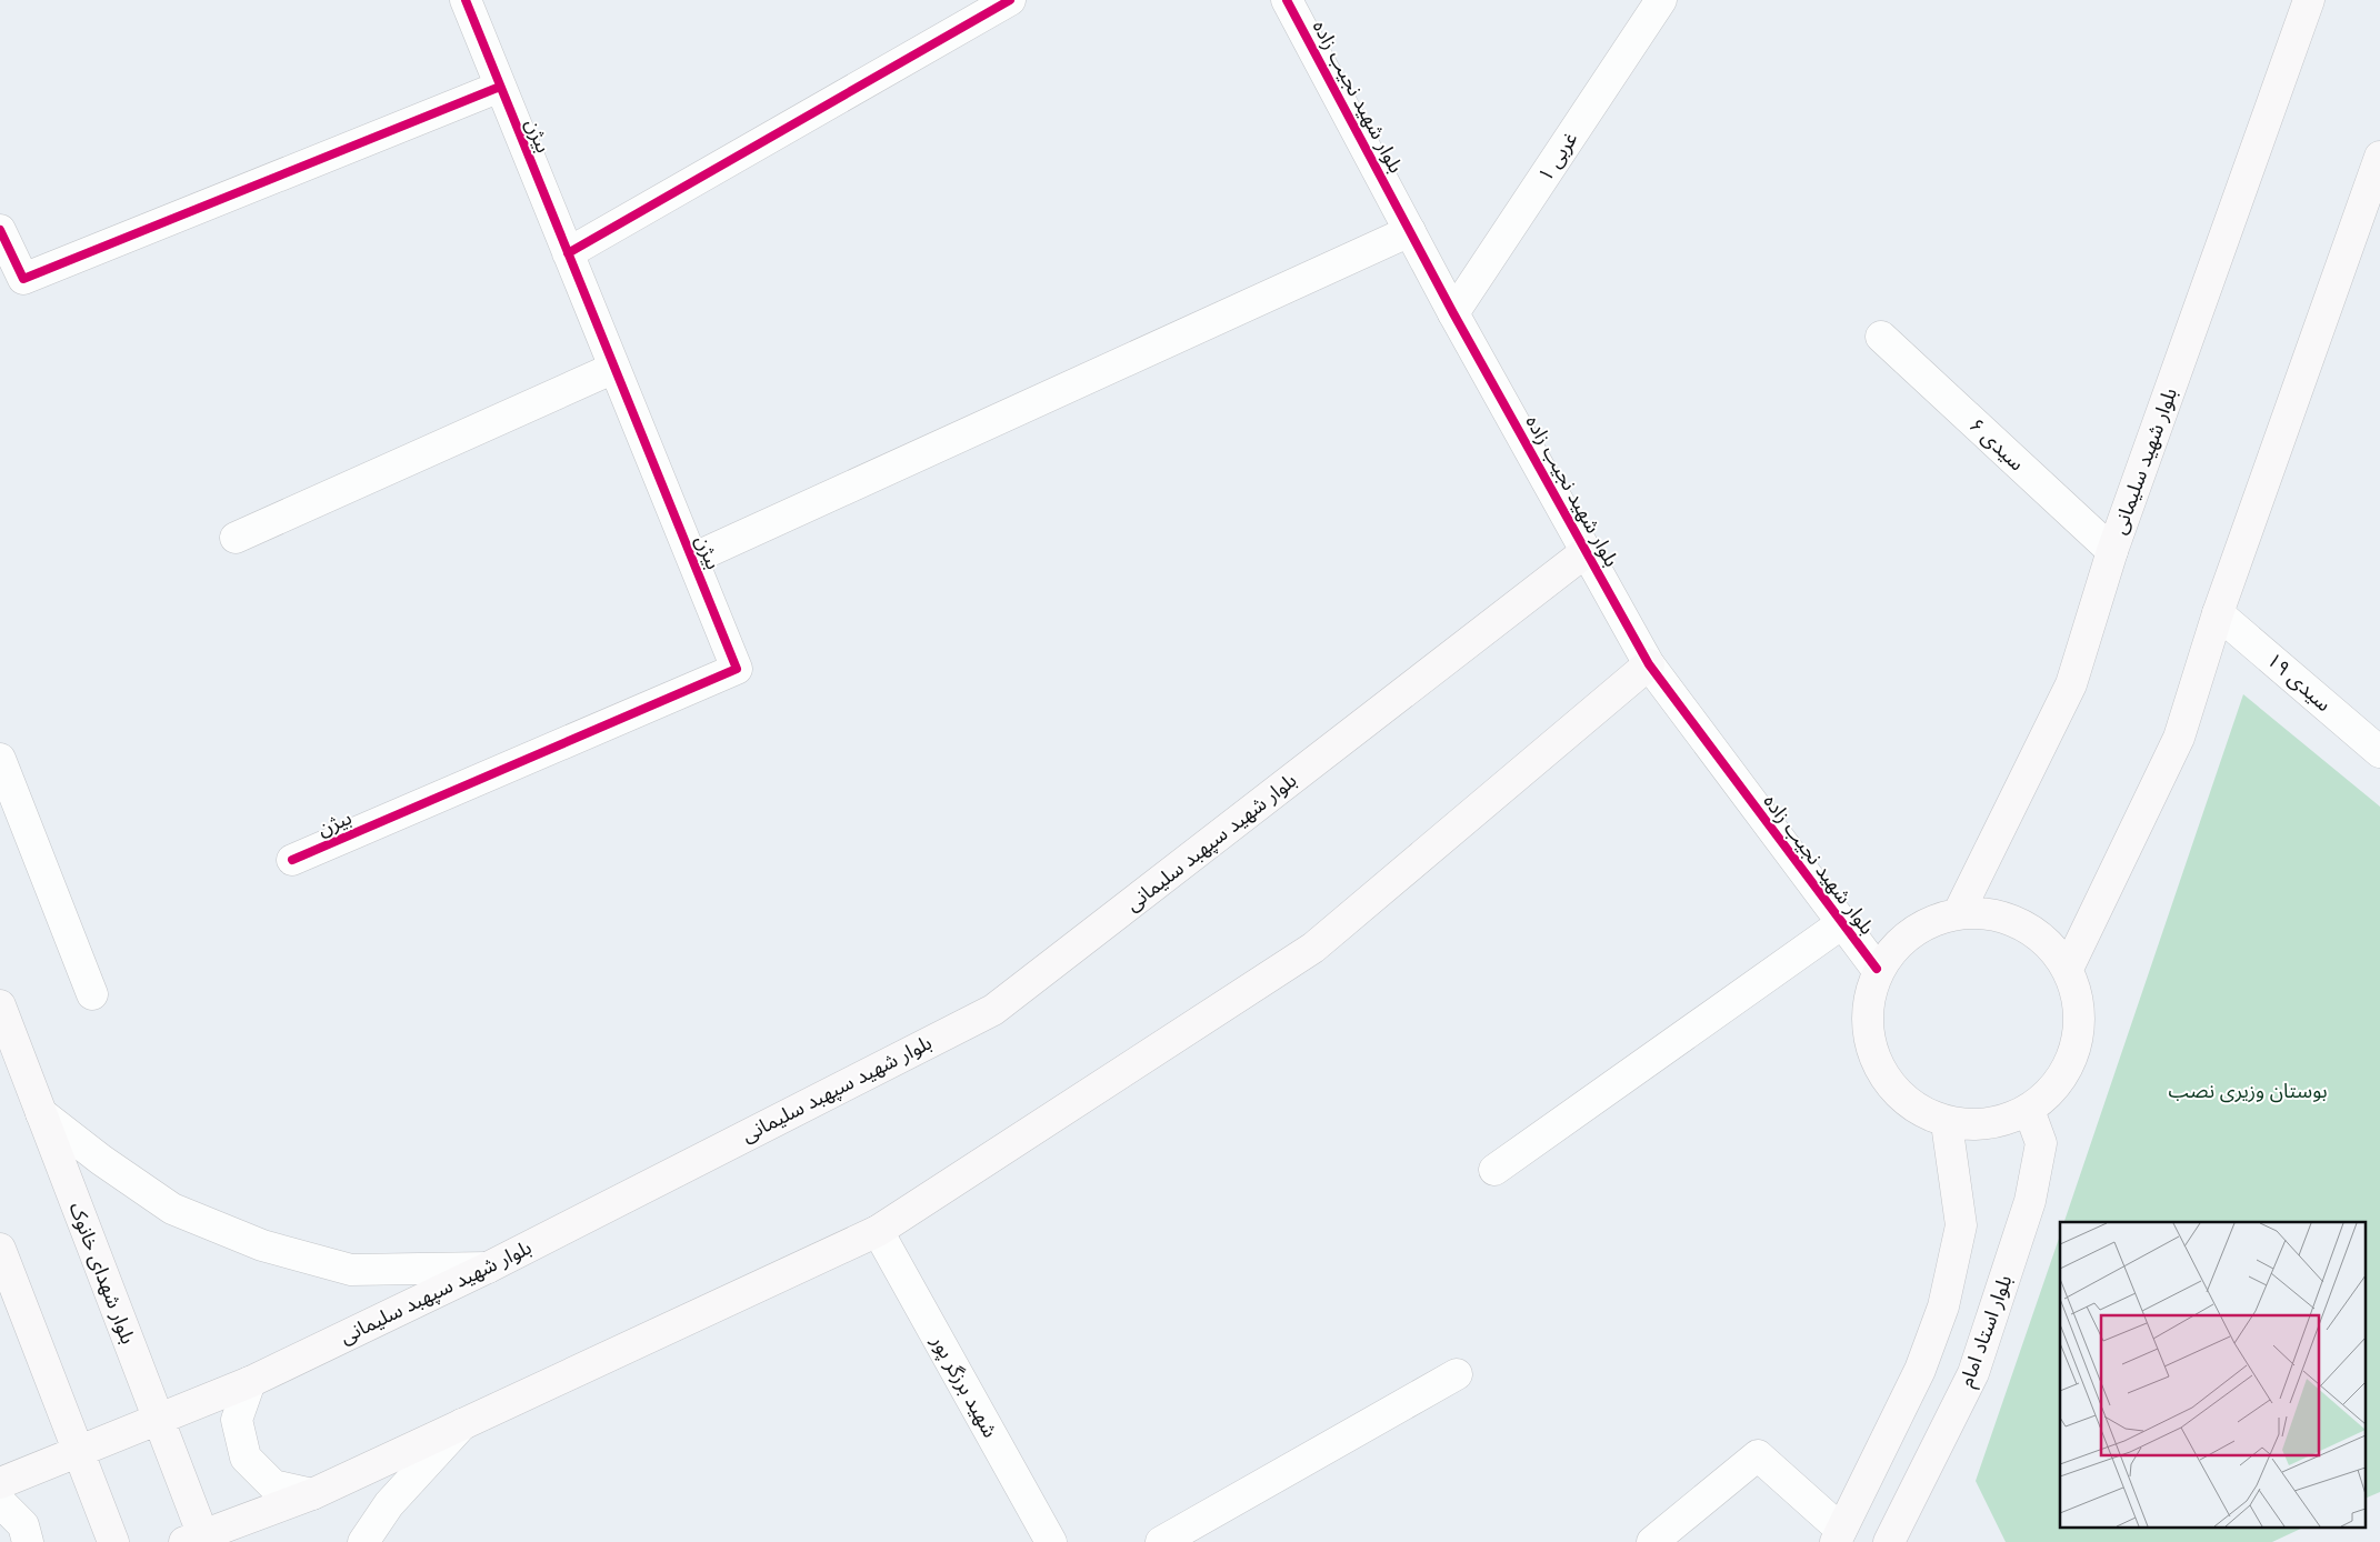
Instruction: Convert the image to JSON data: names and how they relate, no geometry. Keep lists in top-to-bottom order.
{
  "streets": {
    "main road": [
      "بلوار شهید سلیمانی",
      "بلوار شهید سپهبد سلیمانی",
      "بلوار شهدای خانوک",
      "بلوار استاد امام"
    ],
    "street": [
      "بلوار شهید نجیب زاده",
      "بیژن",
      "غربی ۱",
      "سیدی ۶",
      "سیدی ۱۹",
      "شهید برزگر پور"
    ]
  },
  "crossings": [
    ["بلوار شهید نجیب زاده", "غربی ۱"],
    ["بلوار شهید نجیب زاده", "بلوار شهید سپهبد سلیمانی"],
    ["سیدی ۶", "بلوار شهید سلیمانی"],
    ["بلوار شهید سپهبد سلیمانی", "بلوار شهدای خانوک"]
  ],
  "parks": ["بوستان وزیری نصب"]
}
